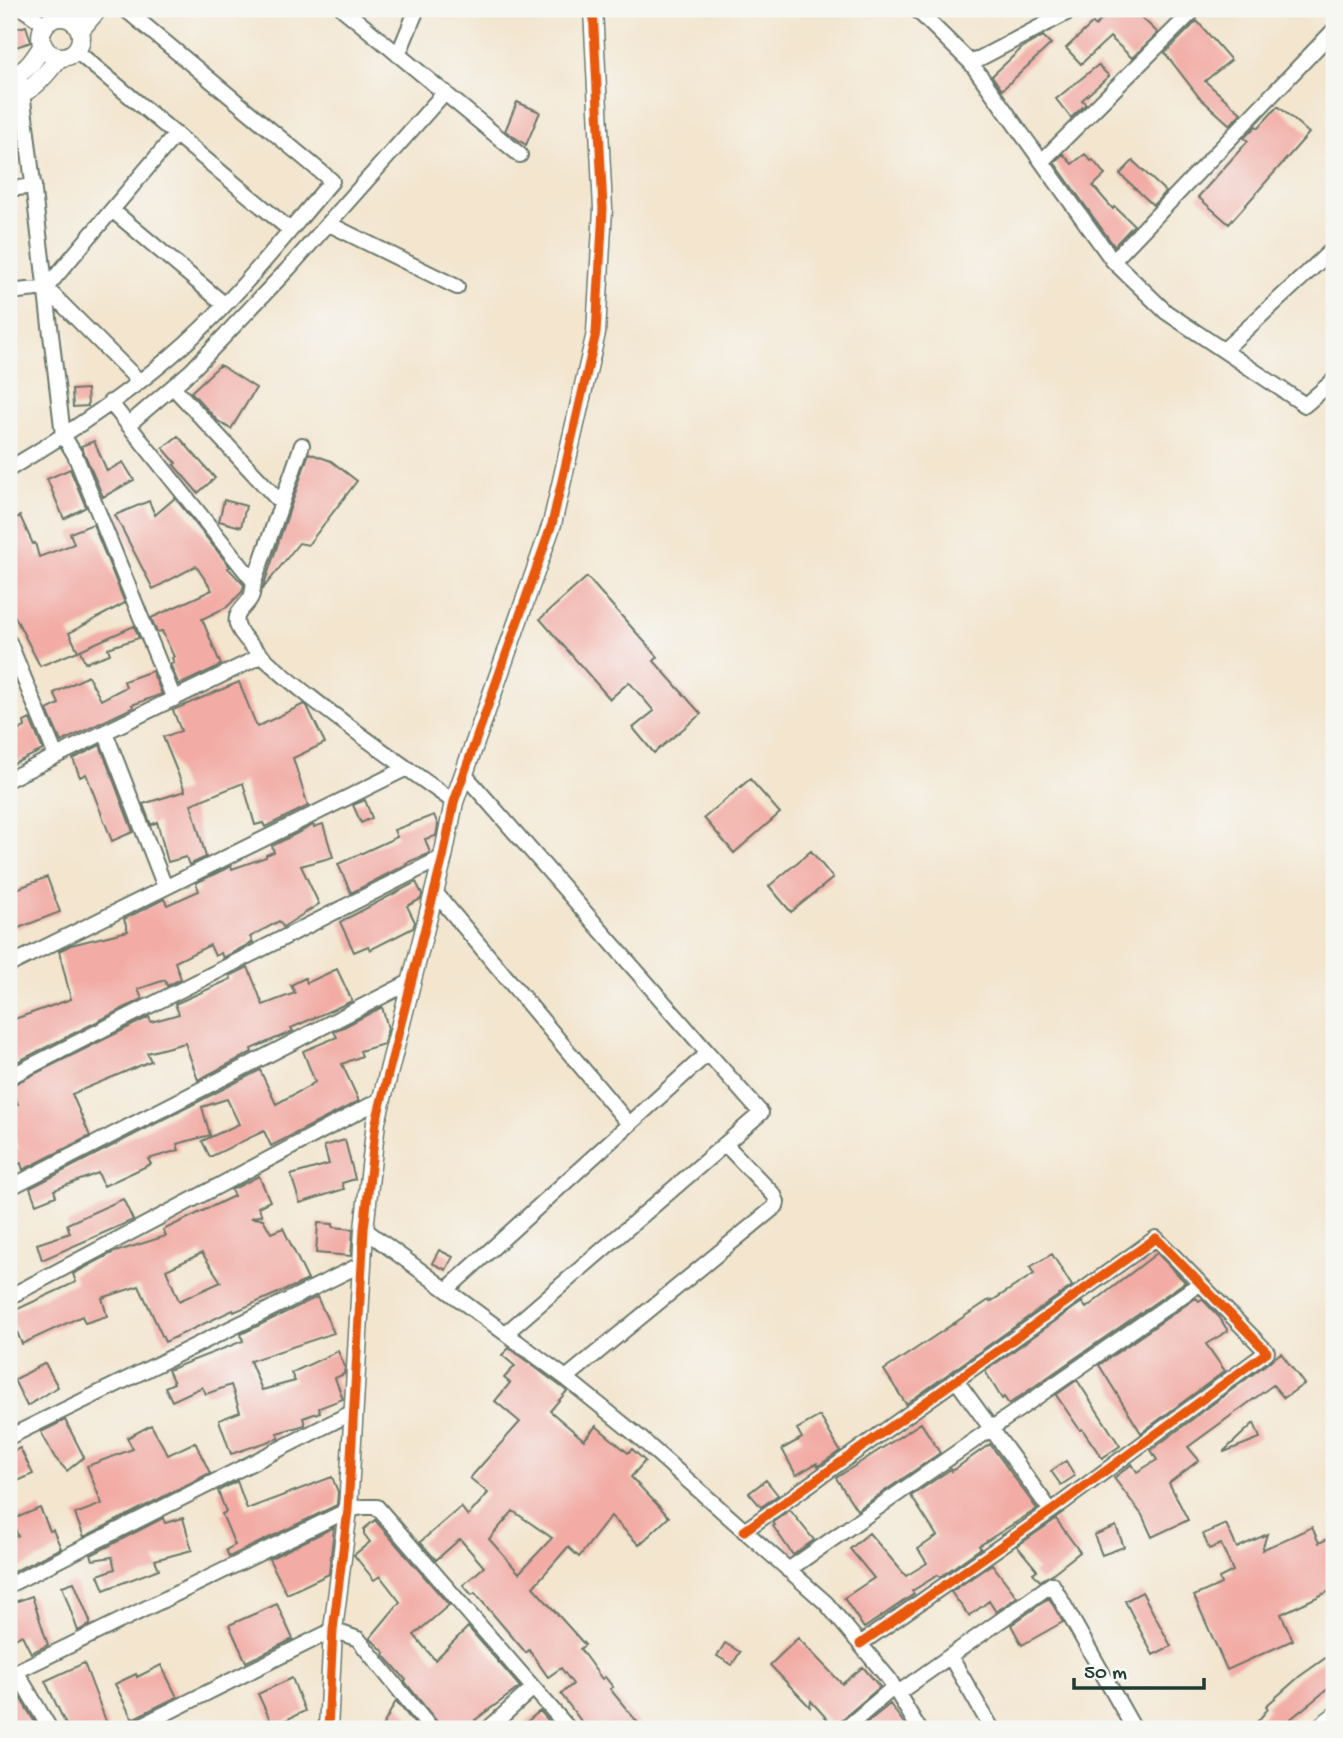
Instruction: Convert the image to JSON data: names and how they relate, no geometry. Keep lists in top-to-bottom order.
{
  "scale_bar": "50 m"
}
